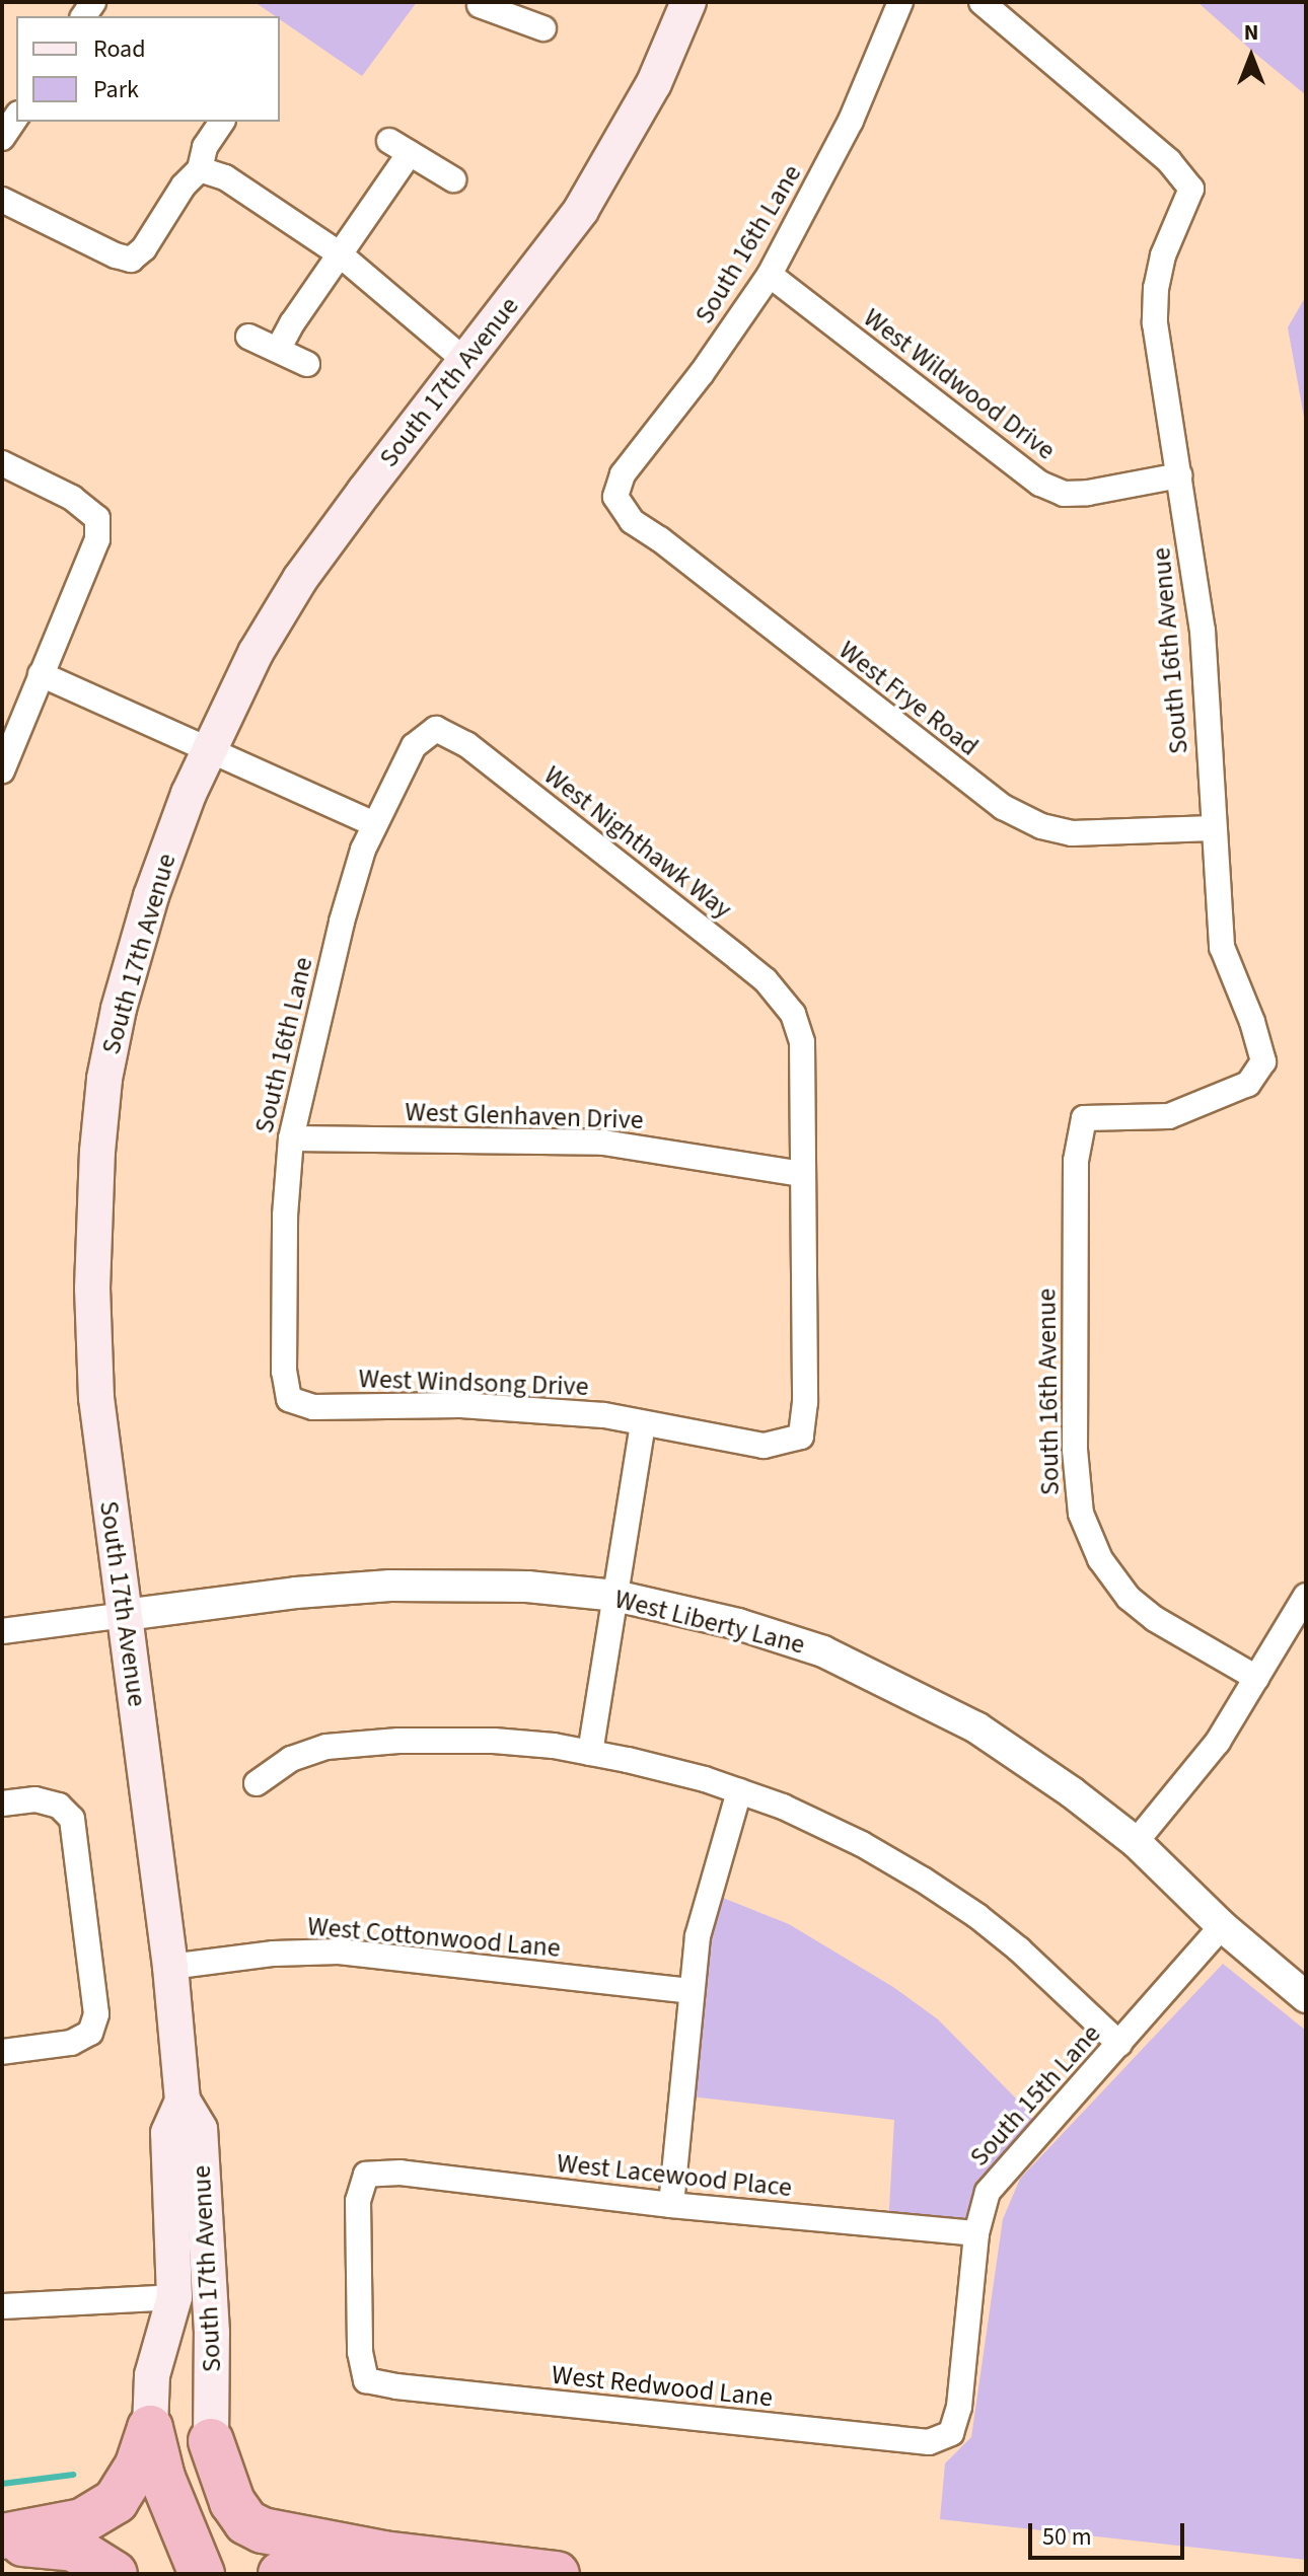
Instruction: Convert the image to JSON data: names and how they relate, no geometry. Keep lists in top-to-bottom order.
{
  "streets": {
    "main road": ["South 17th Avenue"],
    "street": [
      "South 16th Lane",
      "West Wildwood Drive",
      "South 16th Avenue",
      "West Frye Road",
      "West Nighthawk Way",
      "West Glenhaven Drive",
      "West Windsong Drive",
      "West Liberty Lane",
      "West Cottonwood Lane",
      "South 15th Lane",
      "West Lacewood Place",
      "West Redwood Lane"
    ]
  },
  "crossings": [
    ["South 16th Lane", "West Wildwood Drive"],
    ["South 16th Lane", "West Frye Road"],
    ["South 16th Lane", "West Nighthawk Way"],
    ["South 16th Lane", "West Glenhaven Drive"],
    ["South 16th Lane", "West Windsong Drive"],
    ["South 17th Avenue", "West Liberty Lane"],
    ["South 17th Avenue", "West Cottonwood Lane"],
    ["West Wildwood Drive", "South 16th Avenue"],
    ["South 16th Avenue", "West Frye Road"],
    ["West Nighthawk Way", "West Glenhaven Drive"],
    ["West Nighthawk Way", "West Windsong Drive"],
    ["West Glenhaven Drive", "West Windsong Drive"],
    ["West Liberty Lane", "South 15th Lane"],
    ["South 15th Lane", "West Lacewood Place"],
    ["South 15th Lane", "West Redwood Lane"],
    ["West Lacewood Place", "West Redwood Lane"]
  ],
  "legend": ["Road", "Park"],
  "scale_bar": "50 m",
  "north": "top"
}
